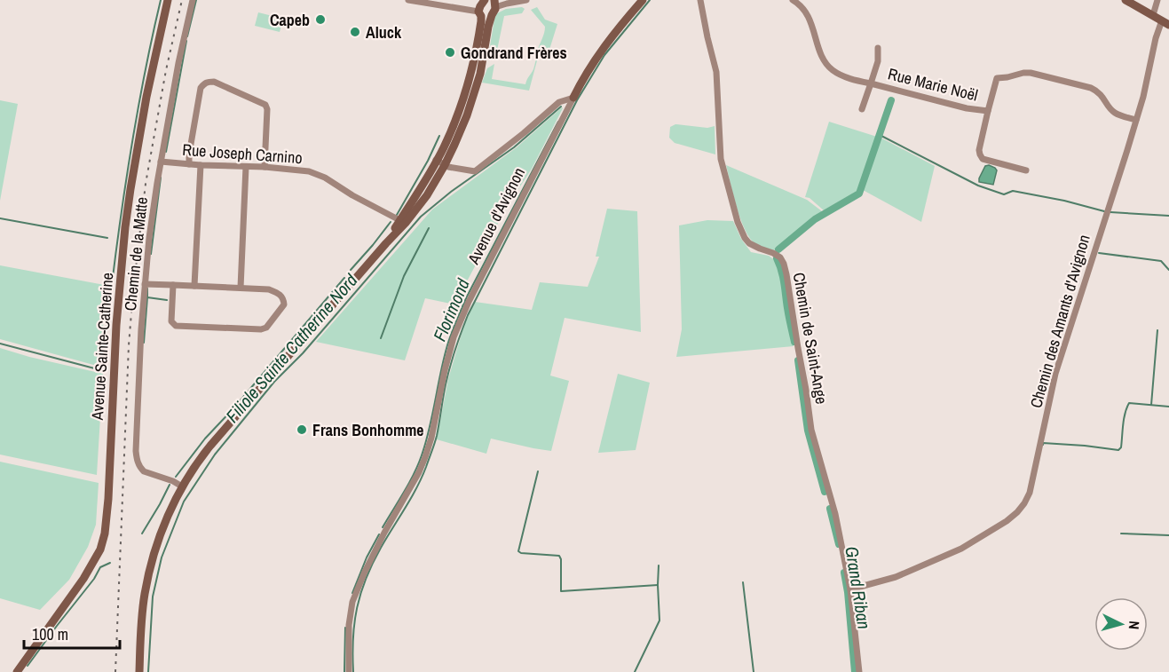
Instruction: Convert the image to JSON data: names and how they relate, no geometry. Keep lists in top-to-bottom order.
{
  "streets": {
    "main road": ["Avenue d'Avignon", "Avenue Sainte-Catherine"],
    "street": [
      "Rue Marie Noël",
      "Rue Joseph Carnino",
      "Chemin de la Matte",
      "Chemin des Amants d'Avignon",
      "Chemin de Saint-Ange"
    ]
  },
  "crossings": [
    ["Rue Marie Noël", "Chemin des Amants d'Avignon"],
    ["Rue Joseph Carnino", "Chemin de la Matte"],
    ["Chemin des Amants d'Avignon", "Chemin de Saint-Ange"]
  ],
  "water": ["Florimond", "Filiole Sainte Catherine Nord", "Grand Riban"],
  "places": [
    "Capeb",
    "Aluck",
    "Gondrand Frères",
    "Frans Bonhomme"
  ],
  "scale_bar": "100 m",
  "north": "right"
}
